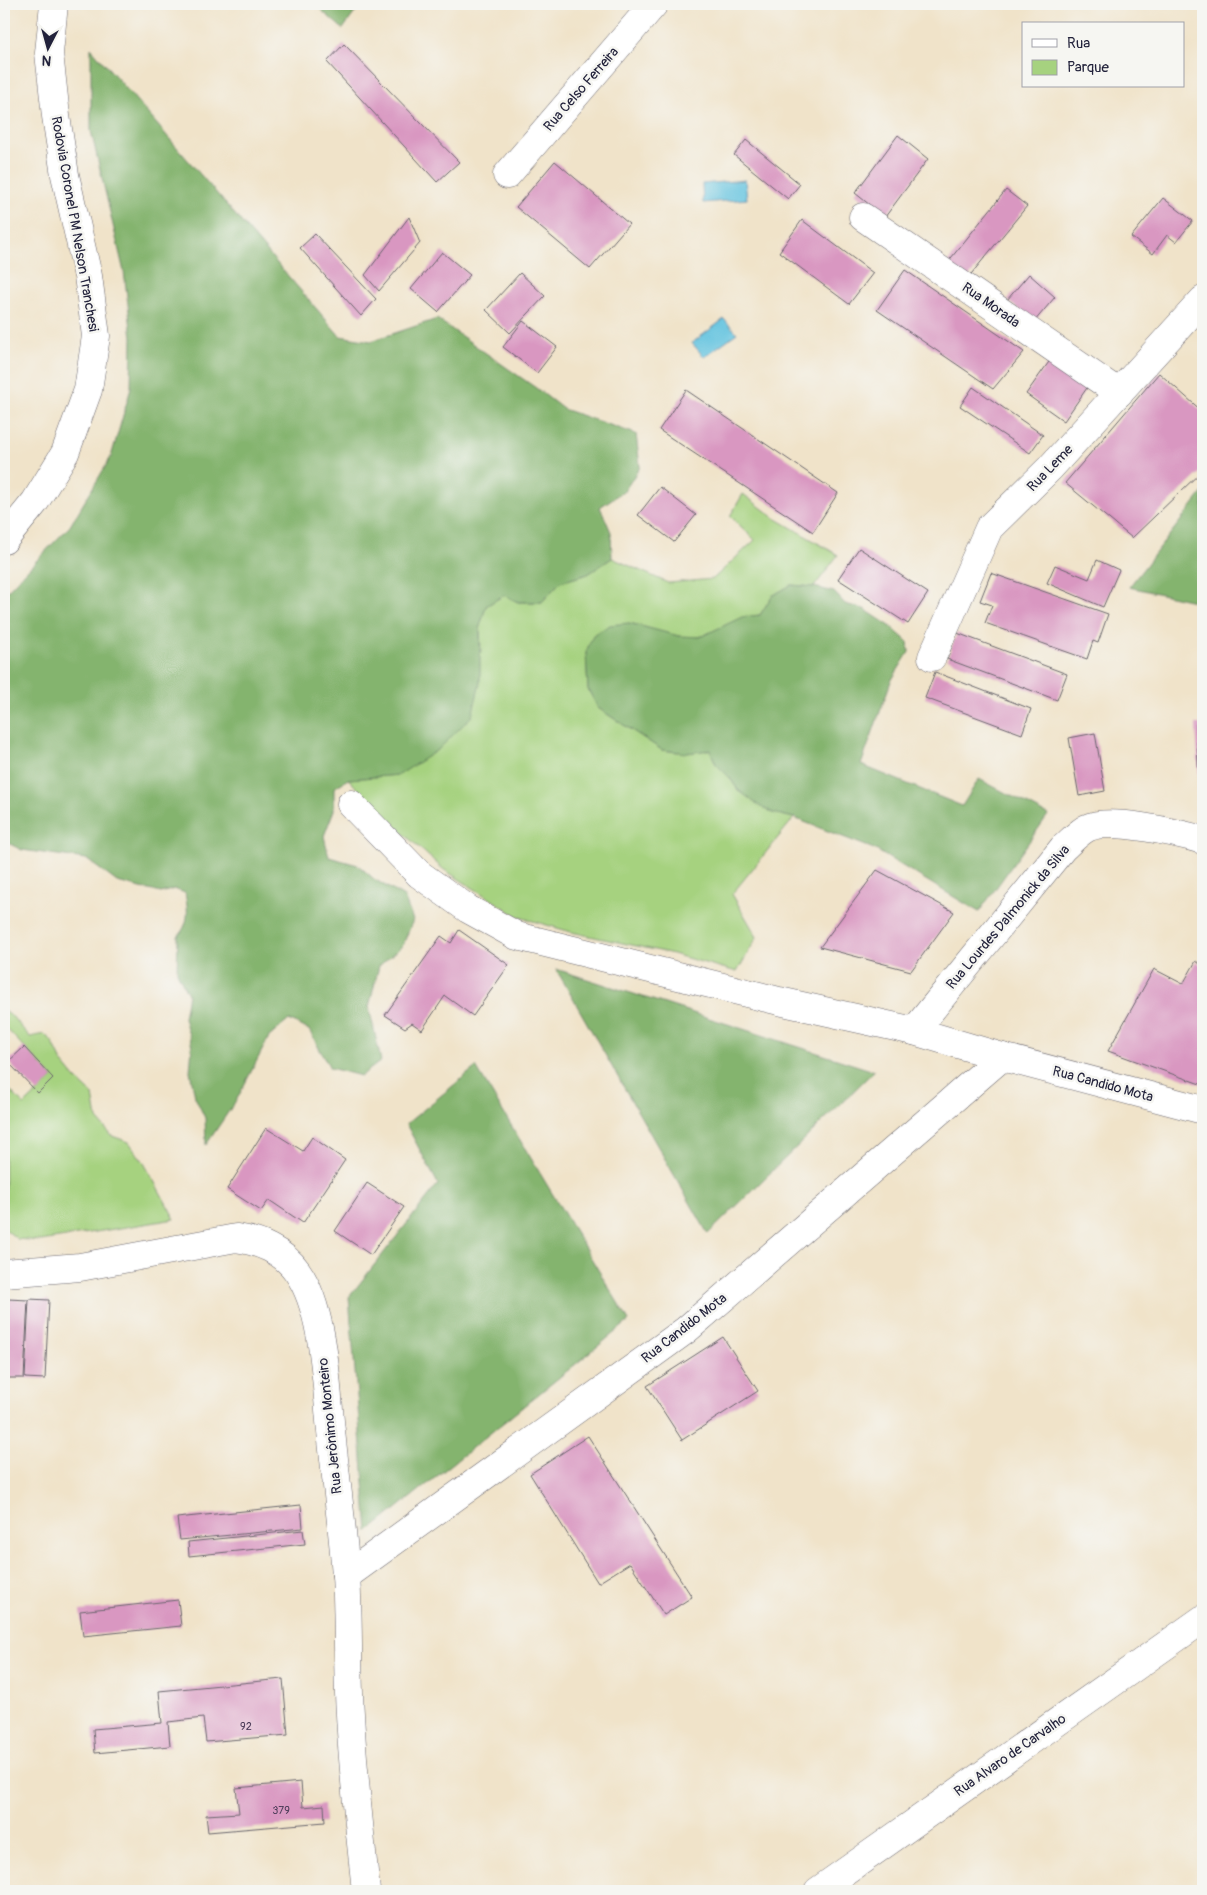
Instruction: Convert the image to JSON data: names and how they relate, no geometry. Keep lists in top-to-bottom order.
{
  "streets": {
    "main road": [
      "Rua Celso Ferreira",
      "Rodovia Coronel PM Nelson Tranchesi",
      "Rua Morada",
      "Rua Leme",
      "Rua Lourdes Dalmonick da Silva",
      "Rua Candido Mota",
      "Rua Jerônimo Monteiro",
      "Rua Alvaro de Carvalho"
    ]
  },
  "crossings": [
    ["Rua Morada", "Rua Leme"],
    ["Rua Lourdes Dalmonick da Silva", "Rua Candido Mota"],
    ["Rua Candido Mota", "Rua Jerônimo Monteiro"]
  ],
  "house_numbers": ["92", "379"],
  "legend": ["Rua", "Parque"],
  "north": "bottom"
}
